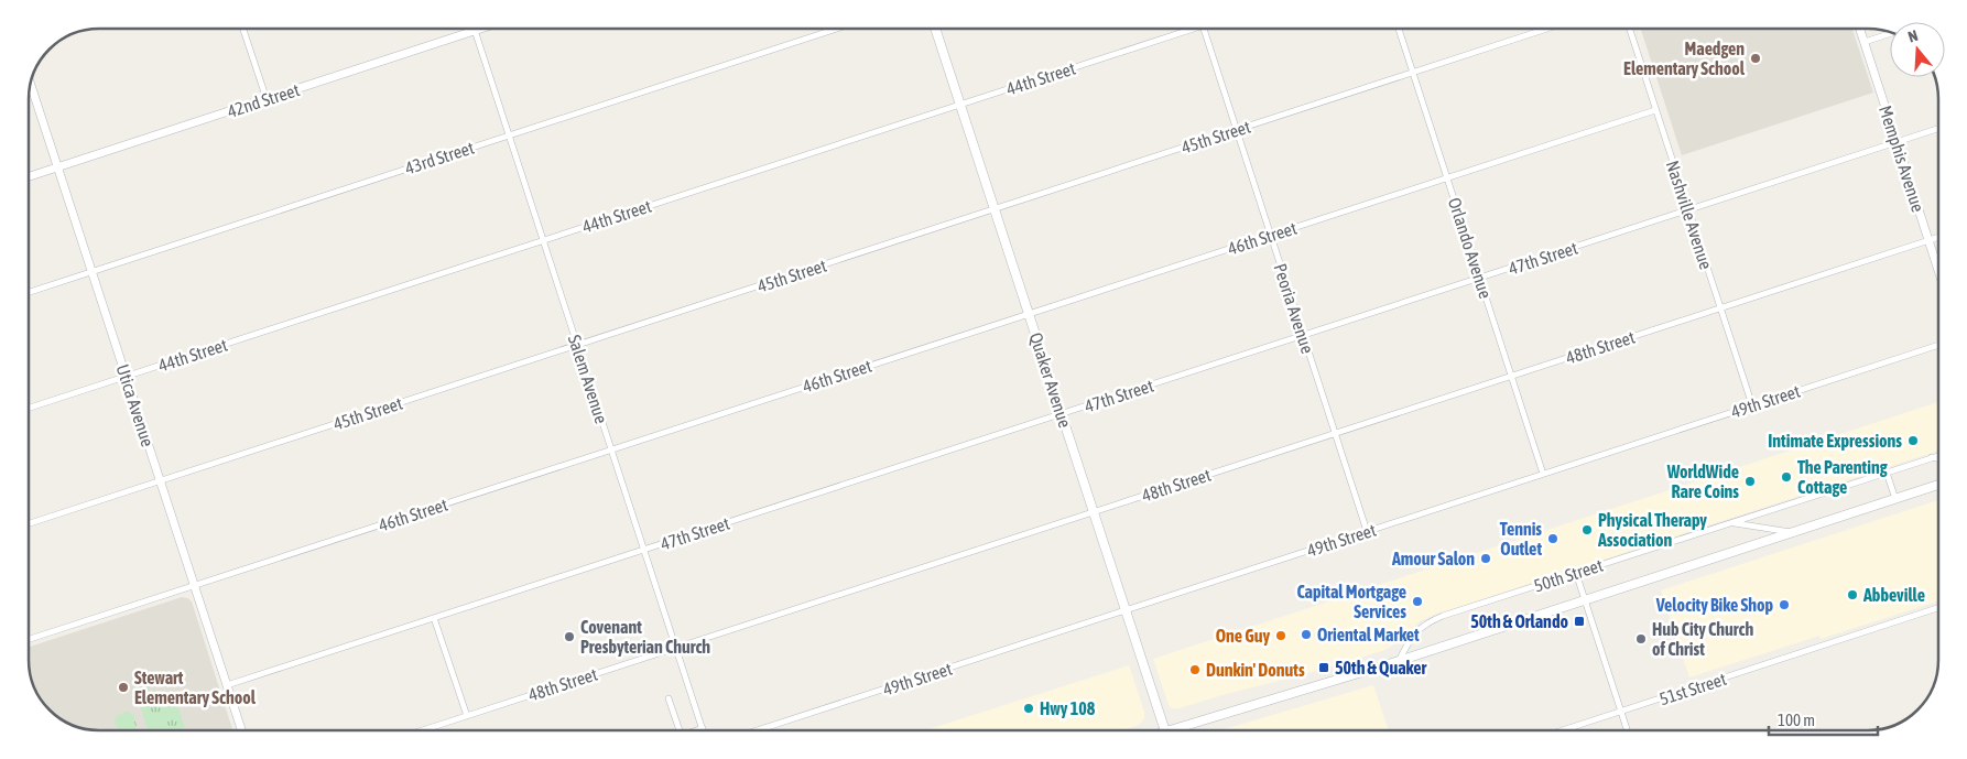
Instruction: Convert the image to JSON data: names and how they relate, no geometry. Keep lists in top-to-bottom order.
{
  "streets": {
    "main road": ["Quaker Avenue", "50th Street"],
    "street": [
      "44th Street",
      "42nd Street",
      "45th Street",
      "43rd Street",
      "Memphis Avenue",
      "Nashville Avenue",
      "46th Street",
      "Orlando Avenue",
      "47th Street",
      "Peoria Avenue",
      "48th Street",
      "Salem Avenue",
      "49th Street",
      "Utica Avenue",
      "51st Street"
    ]
  },
  "crossings": [
    ["44th Street", "Salem Avenue"],
    ["44th Street", "Quaker Avenue"],
    ["44th Street", "Utica Avenue"],
    ["42nd Street", "Salem Avenue"],
    ["42nd Street", "Utica Avenue"],
    ["45th Street", "Orlando Avenue"],
    ["45th Street", "Peoria Avenue"],
    ["45th Street", "Salem Avenue"],
    ["45th Street", "Quaker Avenue"],
    ["45th Street", "Utica Avenue"],
    ["43rd Street", "Salem Avenue"],
    ["43rd Street", "Utica Avenue"],
    ["Memphis Avenue", "47th Street"],
    ["Memphis Avenue", "48th Street"],
    ["Nashville Avenue", "46th Street"],
    ["Nashville Avenue", "47th Street"],
    ["Nashville Avenue", "48th Street"],
    ["Nashville Avenue", "49th Street"],
    ["46th Street", "Orlando Avenue"],
    ["46th Street", "Peoria Avenue"],
    ["46th Street", "Salem Avenue"],
    ["46th Street", "Quaker Avenue"],
    ["46th Street", "Utica Avenue"],
    ["Orlando Avenue", "47th Street"],
    ["Orlando Avenue", "48th Street"],
    ["Orlando Avenue", "49th Street"],
    ["47th Street", "Peoria Avenue"],
    ["47th Street", "Salem Avenue"],
    ["47th Street", "Quaker Avenue"],
    ["47th Street", "Utica Avenue"],
    ["Peoria Avenue", "48th Street"],
    ["Peoria Avenue", "49th Street"],
    ["48th Street", "Salem Avenue"],
    ["48th Street", "Quaker Avenue"],
    ["Quaker Avenue", "49th Street"]
  ],
  "places": {
    "other": [
      "Maedgen Elementary School",
      "Intimate Expressions",
      "The Parenting Cottage",
      "WorldWide Rare Coins",
      "Physical Therapy Association",
      "Tennis Outlet",
      "Amour Salon",
      "Abbeville",
      "Capital Mortgage Services",
      "Velocity Bike Shop",
      "Oriental Market",
      "One Guy",
      "Covenant Presbyterian Church",
      "Hub City Church of Christ",
      "Dunkin' Donuts",
      "Stewart Elementary School",
      "Hwy 108"
    ],
    "transit": ["50th & Orlando", "50th & Quaker"]
  },
  "scale_bar": "100 m",
  "north": "top"
}
